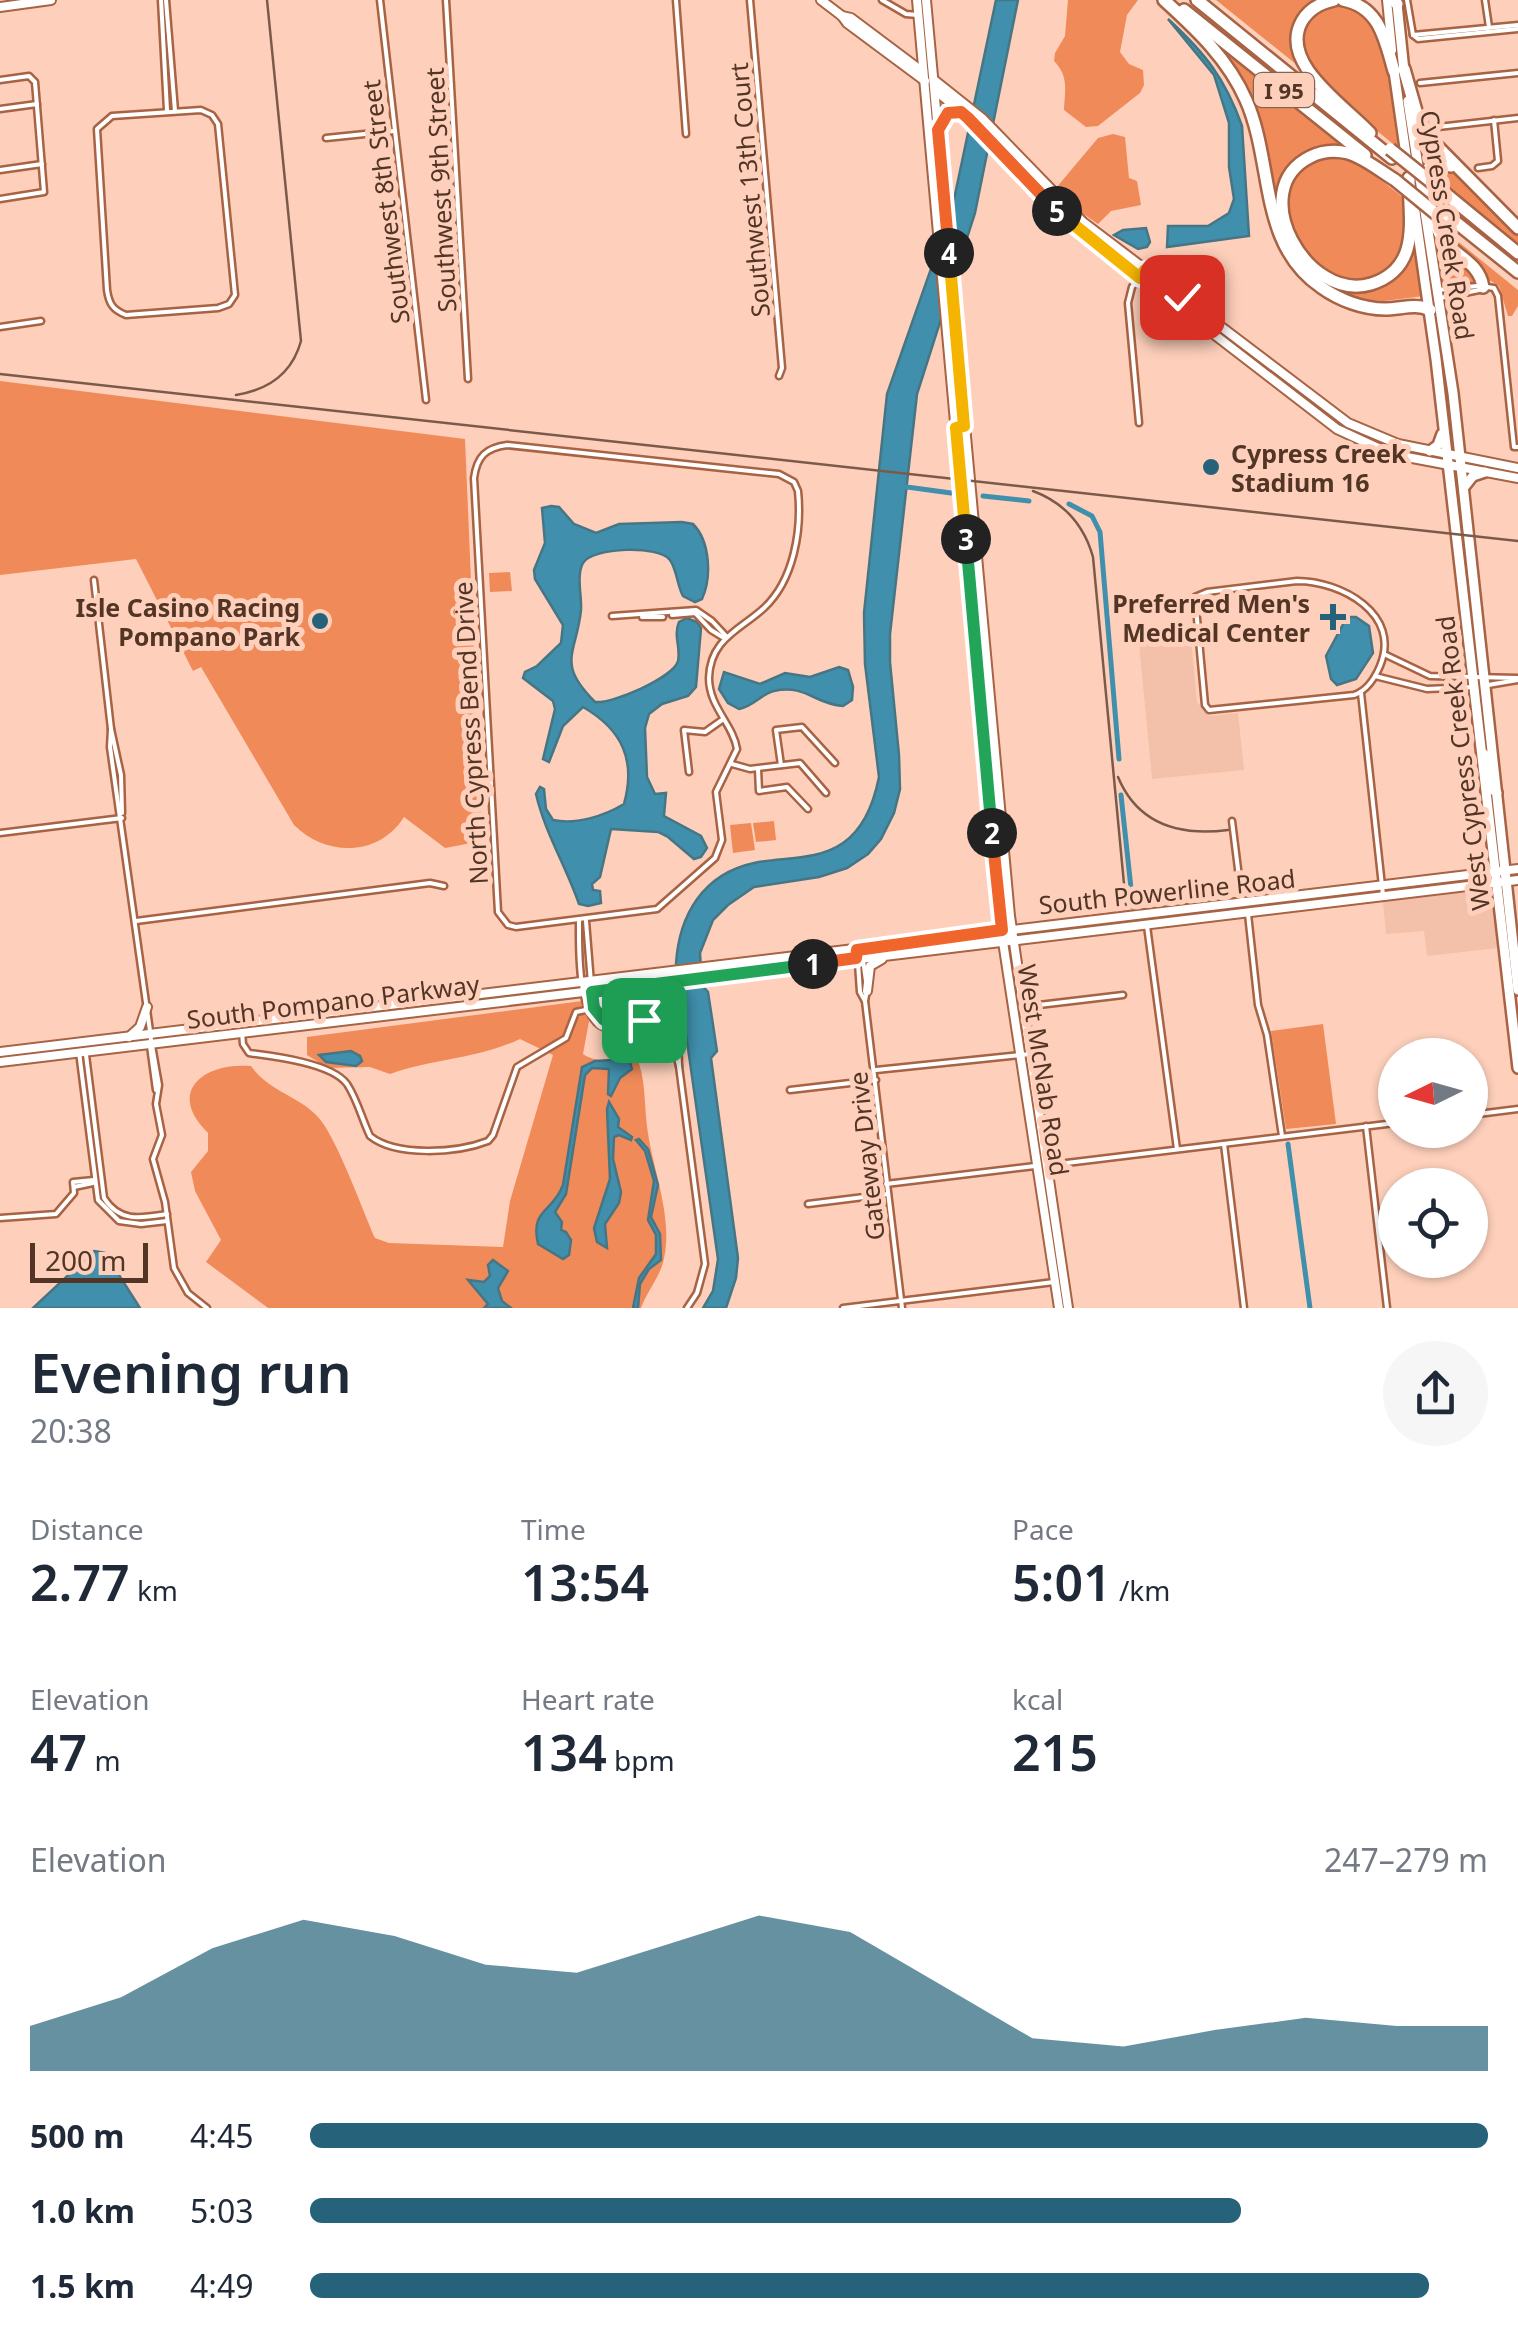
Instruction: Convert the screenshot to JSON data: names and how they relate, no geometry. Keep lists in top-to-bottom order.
{
  "streets": {
    "highway": ["I 95"],
    "main road": [
      "Cypress Creek Road",
      "West Cypress Creek Road",
      "South Powerline Road",
      "South Pompano Parkway",
      "West McNab Road"
    ],
    "street": [
      "Southwest 9th Street",
      "Southwest 13th Court",
      "Southwest 8th Street",
      "North Cypress Bend Drive",
      "Gateway Drive"
    ]
  },
  "crossings": [
    ["I 95", "Cypress Creek Road"],
    ["Cypress Creek Road", "West Cypress Creek Road"],
    ["West Cypress Creek Road", "South Powerline Road"],
    ["South Powerline Road", "South Pompano Parkway"],
    ["South Powerline Road", "West McNab Road"],
    ["South Powerline Road", "Gateway Drive"]
  ],
  "places": {
    "other": ["Cypress Creek Stadium 16", "Isle Casino Racing Pompano Park"],
    "health": ["Preferred Men's Medical Center"]
  },
  "scale_bar": "200 m",
  "north": "left",
  "page": {
    "pins": [
      "5",
      "4",
      "3",
      "2",
      "1"
    ],
    "scale": "200 m",
    "heading": ["Evening run", "20:38"],
    "stats": [
      ["Distance", "2.77 km"],
      ["Time", "13:54"],
      ["Pace", "5:01 /km"],
      ["Elevation", "47 m"],
      ["Heart rate", "134 bpm"],
      ["kcal", "215"]
    ],
    "chart": ["Elevation", "247–279 m"],
    "list": [
      {
        "name": "500 m",
        "note": "4:45"
      },
      {
        "name": "1.0 km",
        "note": "5:03"
      },
      {
        "name": "1.5 km",
        "note": "4:49"
      }
    ]
  }
}
